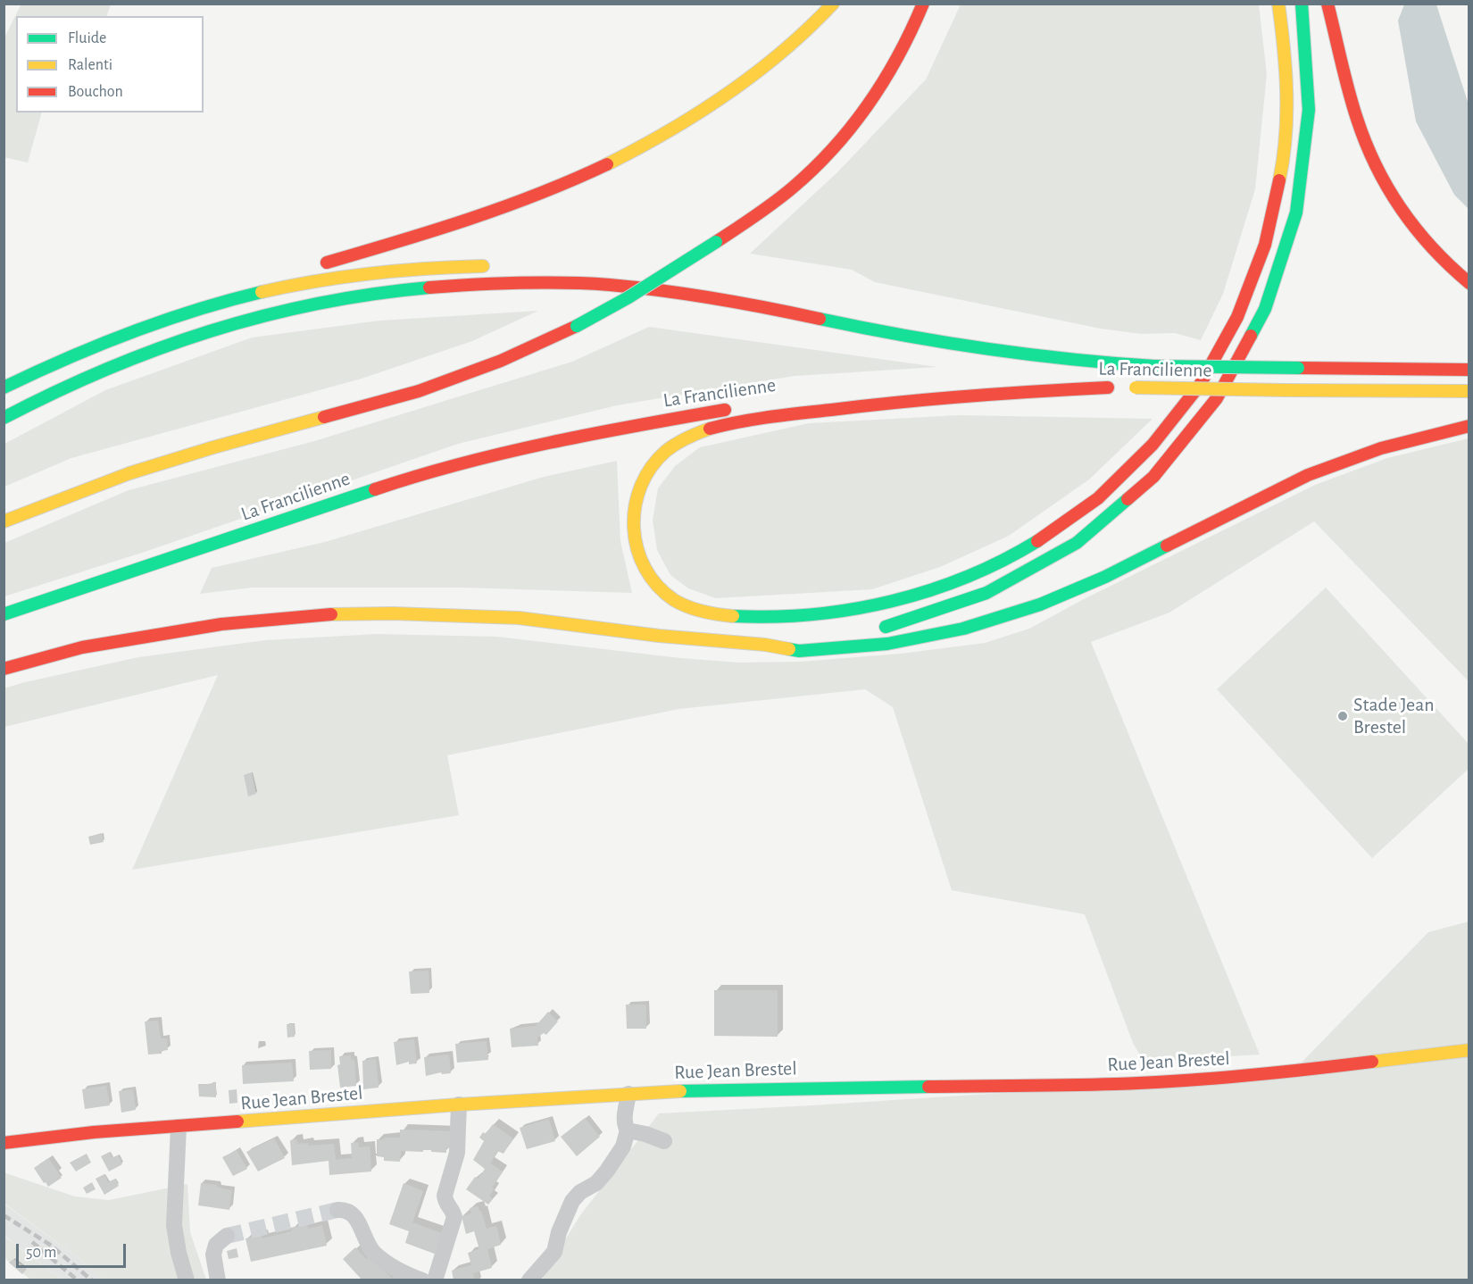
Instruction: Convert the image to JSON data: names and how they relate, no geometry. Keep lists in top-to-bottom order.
{
  "streets": {
    "main road": ["La Francilienne", "Rue Jean Brestel"]
  },
  "places": ["Stade Jean Brestel"],
  "legend": ["Fluide", "Ralenti", "Bouchon"],
  "scale_bar": "50 m"
}
